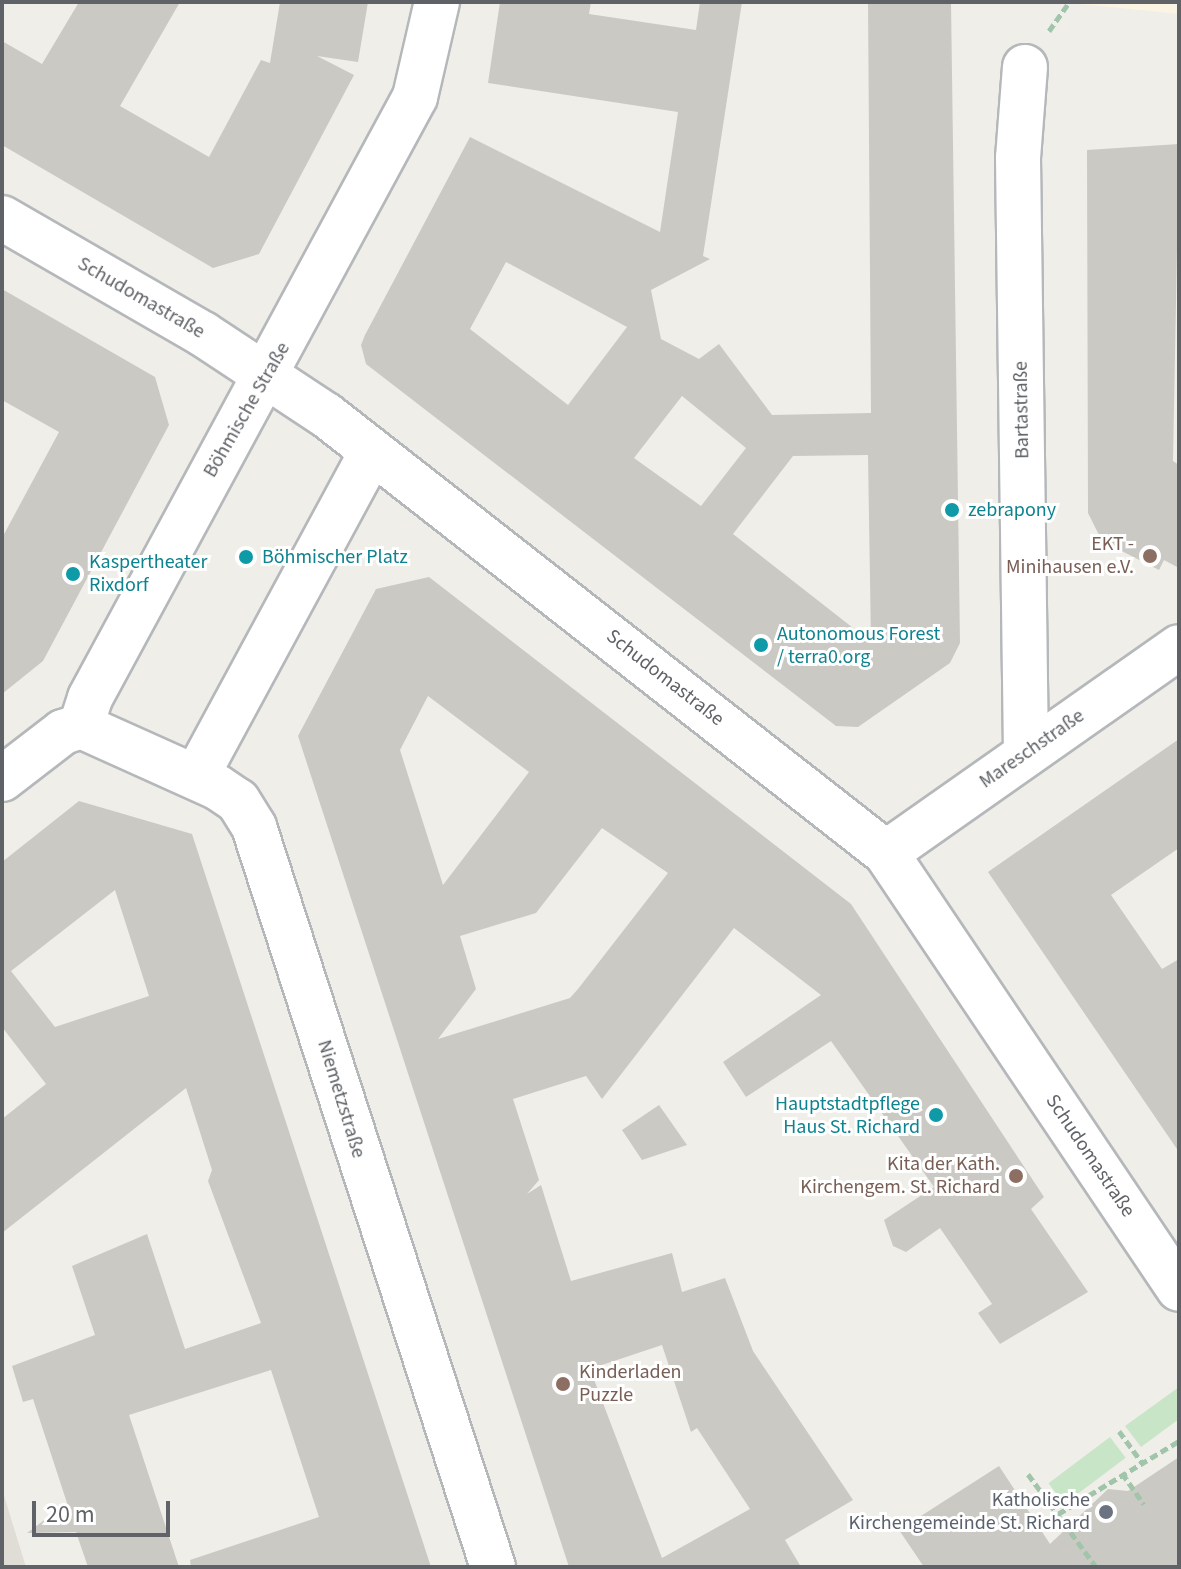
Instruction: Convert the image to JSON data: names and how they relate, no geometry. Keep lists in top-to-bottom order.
{
  "streets": {
    "street": [
      "Schudomastraße",
      "Böhmische Straße",
      "Bartastraße",
      "Mareschstraße",
      "Niemetzstraße"
    ]
  },
  "crossings": [
    ["Schudomastraße", "Böhmische Straße"],
    ["Schudomastraße", "Mareschstraße"],
    ["Böhmische Straße", "Niemetzstraße"],
    ["Bartastraße", "Mareschstraße"]
  ],
  "places": [
    "zebrapony",
    "EKT - Minihausen e.V.",
    "Böhmischer Platz",
    "Kaspertheater Rixdorf",
    "Autonomous Forest / terra0.org",
    "Hauptstadtpflege Haus St. Richard",
    "Kita der Kath. Kirchengem. St. Richard",
    "Kinderladen Puzzle",
    "Katholische Kirchengemeinde St. Richard"
  ],
  "scale_bar": "20 m"
}
